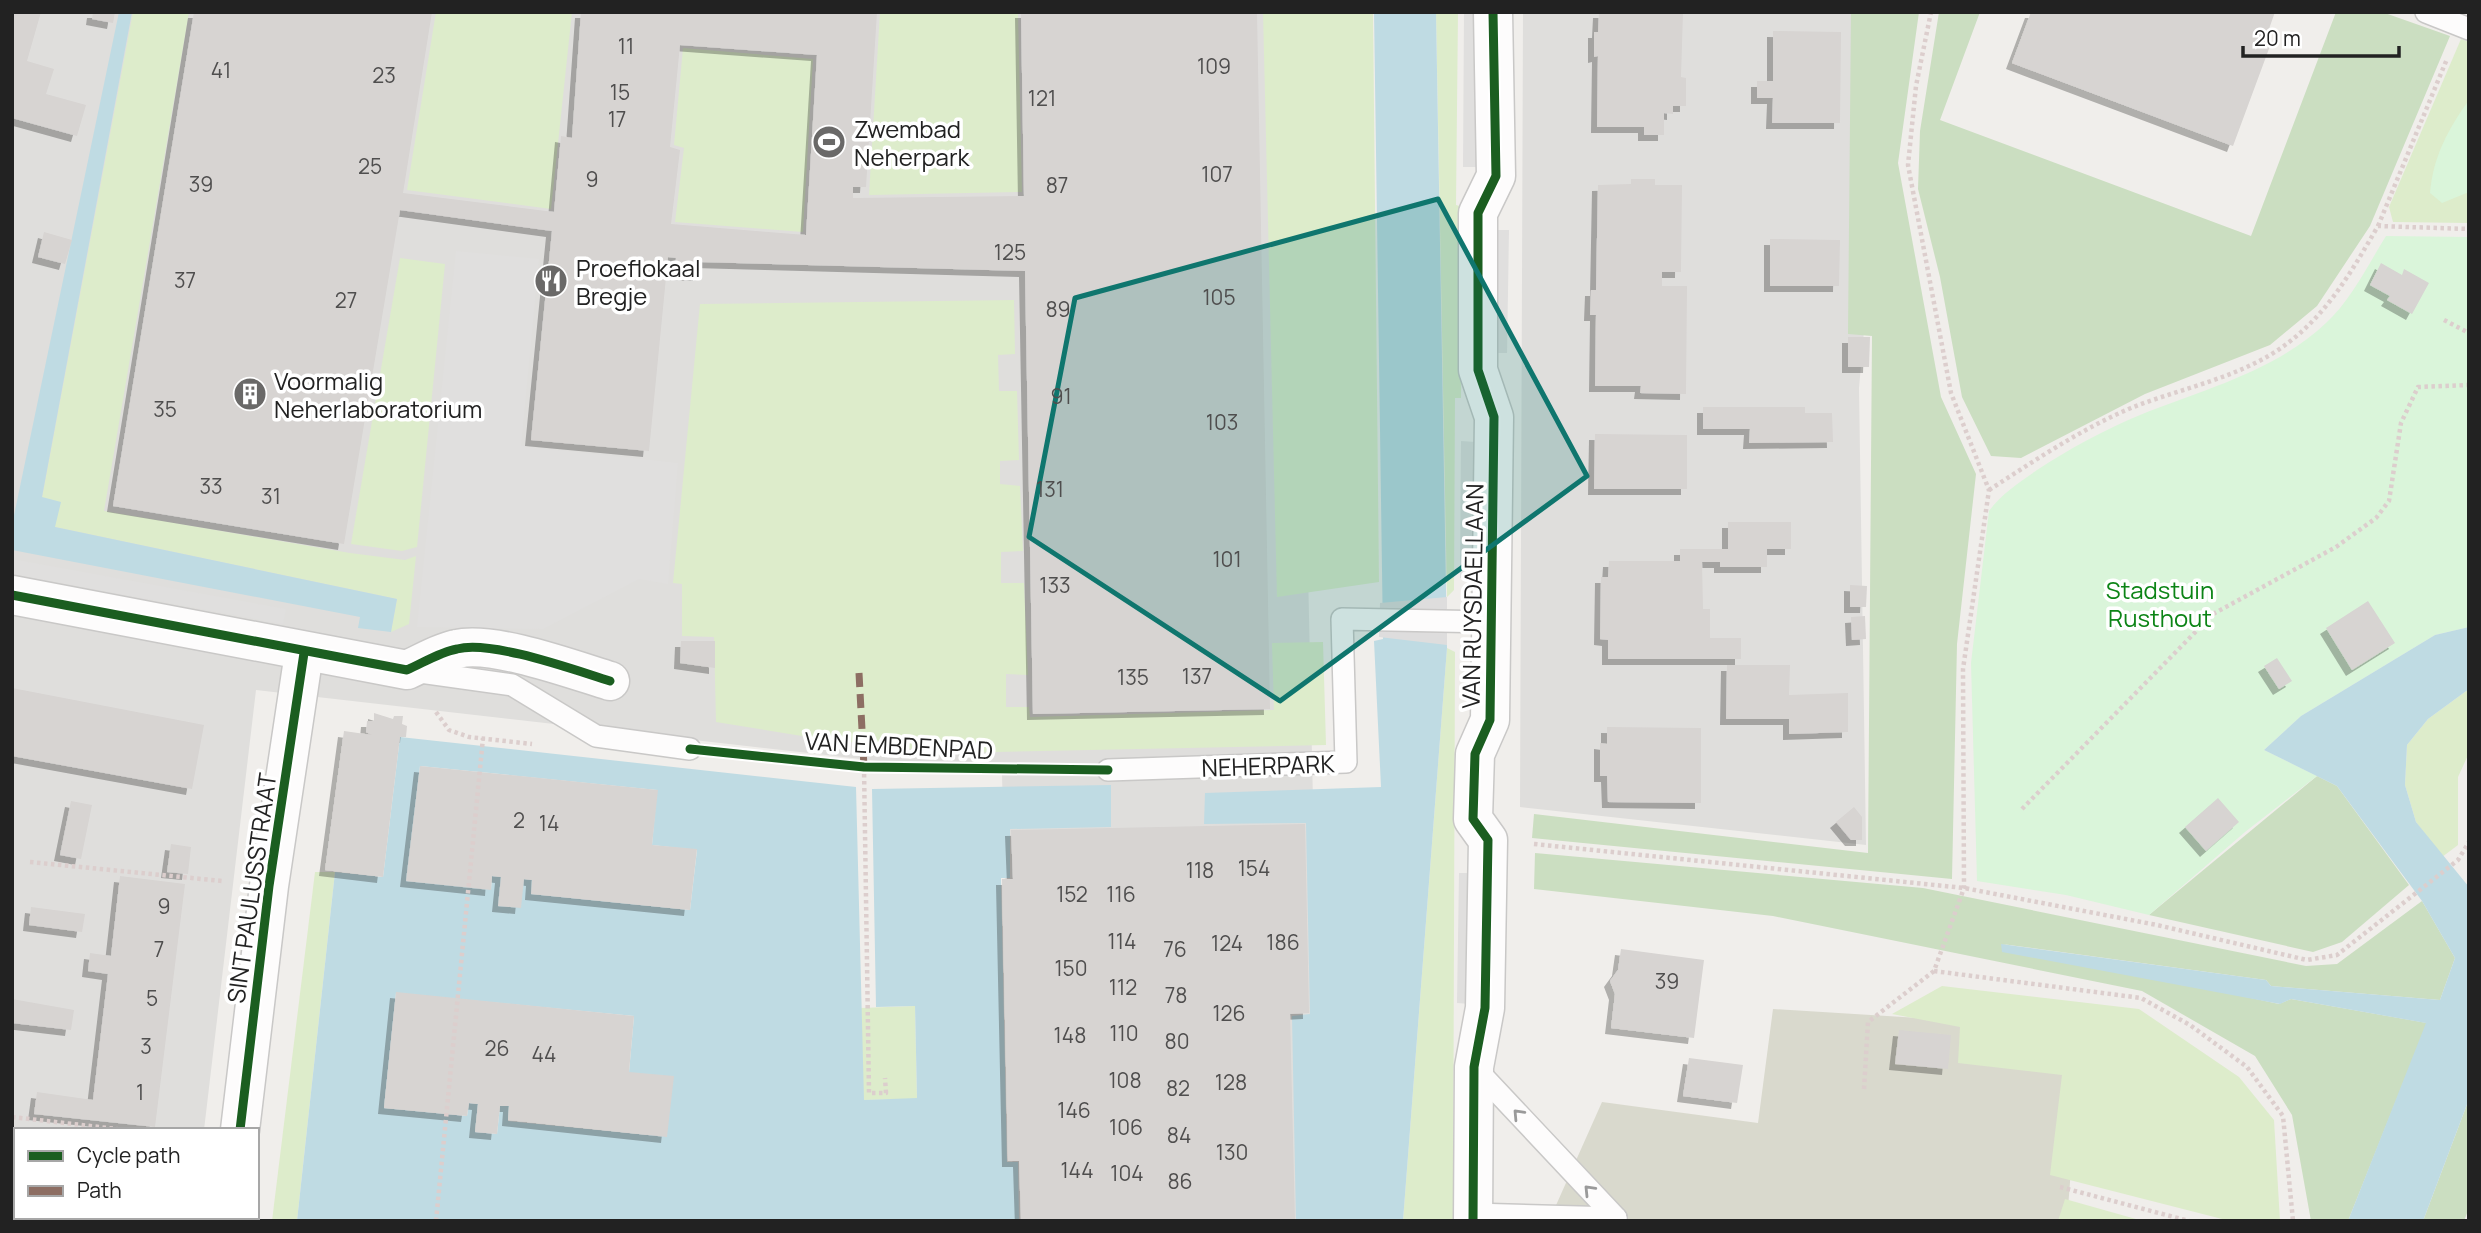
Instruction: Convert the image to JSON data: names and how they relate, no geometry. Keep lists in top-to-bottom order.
{
  "streets": {
    "street": ["VAN RUYSDAELLAAN", "SINT PAULUSSTRAAT"],
    "lane": ["NEHERPARK"],
    "cycle path": ["VAN EMBDENPAD"]
  },
  "crossings": [
    ["VAN RUYSDAELLAAN", "NEHERPARK"]
  ],
  "parks": ["Stadstuin Rusthout"],
  "places": {
    "sports": ["Zwembad Neherpark"],
    "restaurant": ["Proeflokaal Bregje"],
    "building": ["Voormalig Neherlaboratorium"]
  },
  "house_numbers": [
    "11",
    "109",
    "41",
    "23",
    "15",
    "121",
    "17",
    "25",
    "107",
    "9",
    "39",
    "87",
    "125",
    "37",
    "105",
    "27",
    "89",
    "91",
    "35",
    "103",
    "33",
    "131",
    "31",
    "101",
    "133",
    "137",
    "135",
    "2",
    "14",
    "154",
    "118",
    "152",
    "116",
    "9",
    "114",
    "186",
    "124",
    "7",
    "76",
    "150",
    "39",
    "112",
    "78",
    "5",
    "126",
    "110",
    "148",
    "80",
    "3",
    "26",
    "44",
    "108",
    "128",
    "82",
    "1",
    "146",
    "106",
    "84",
    "130",
    "144",
    "104",
    "86"
  ],
  "legend": ["Cycle path", "Path"],
  "scale_bar": "20 m"
}
